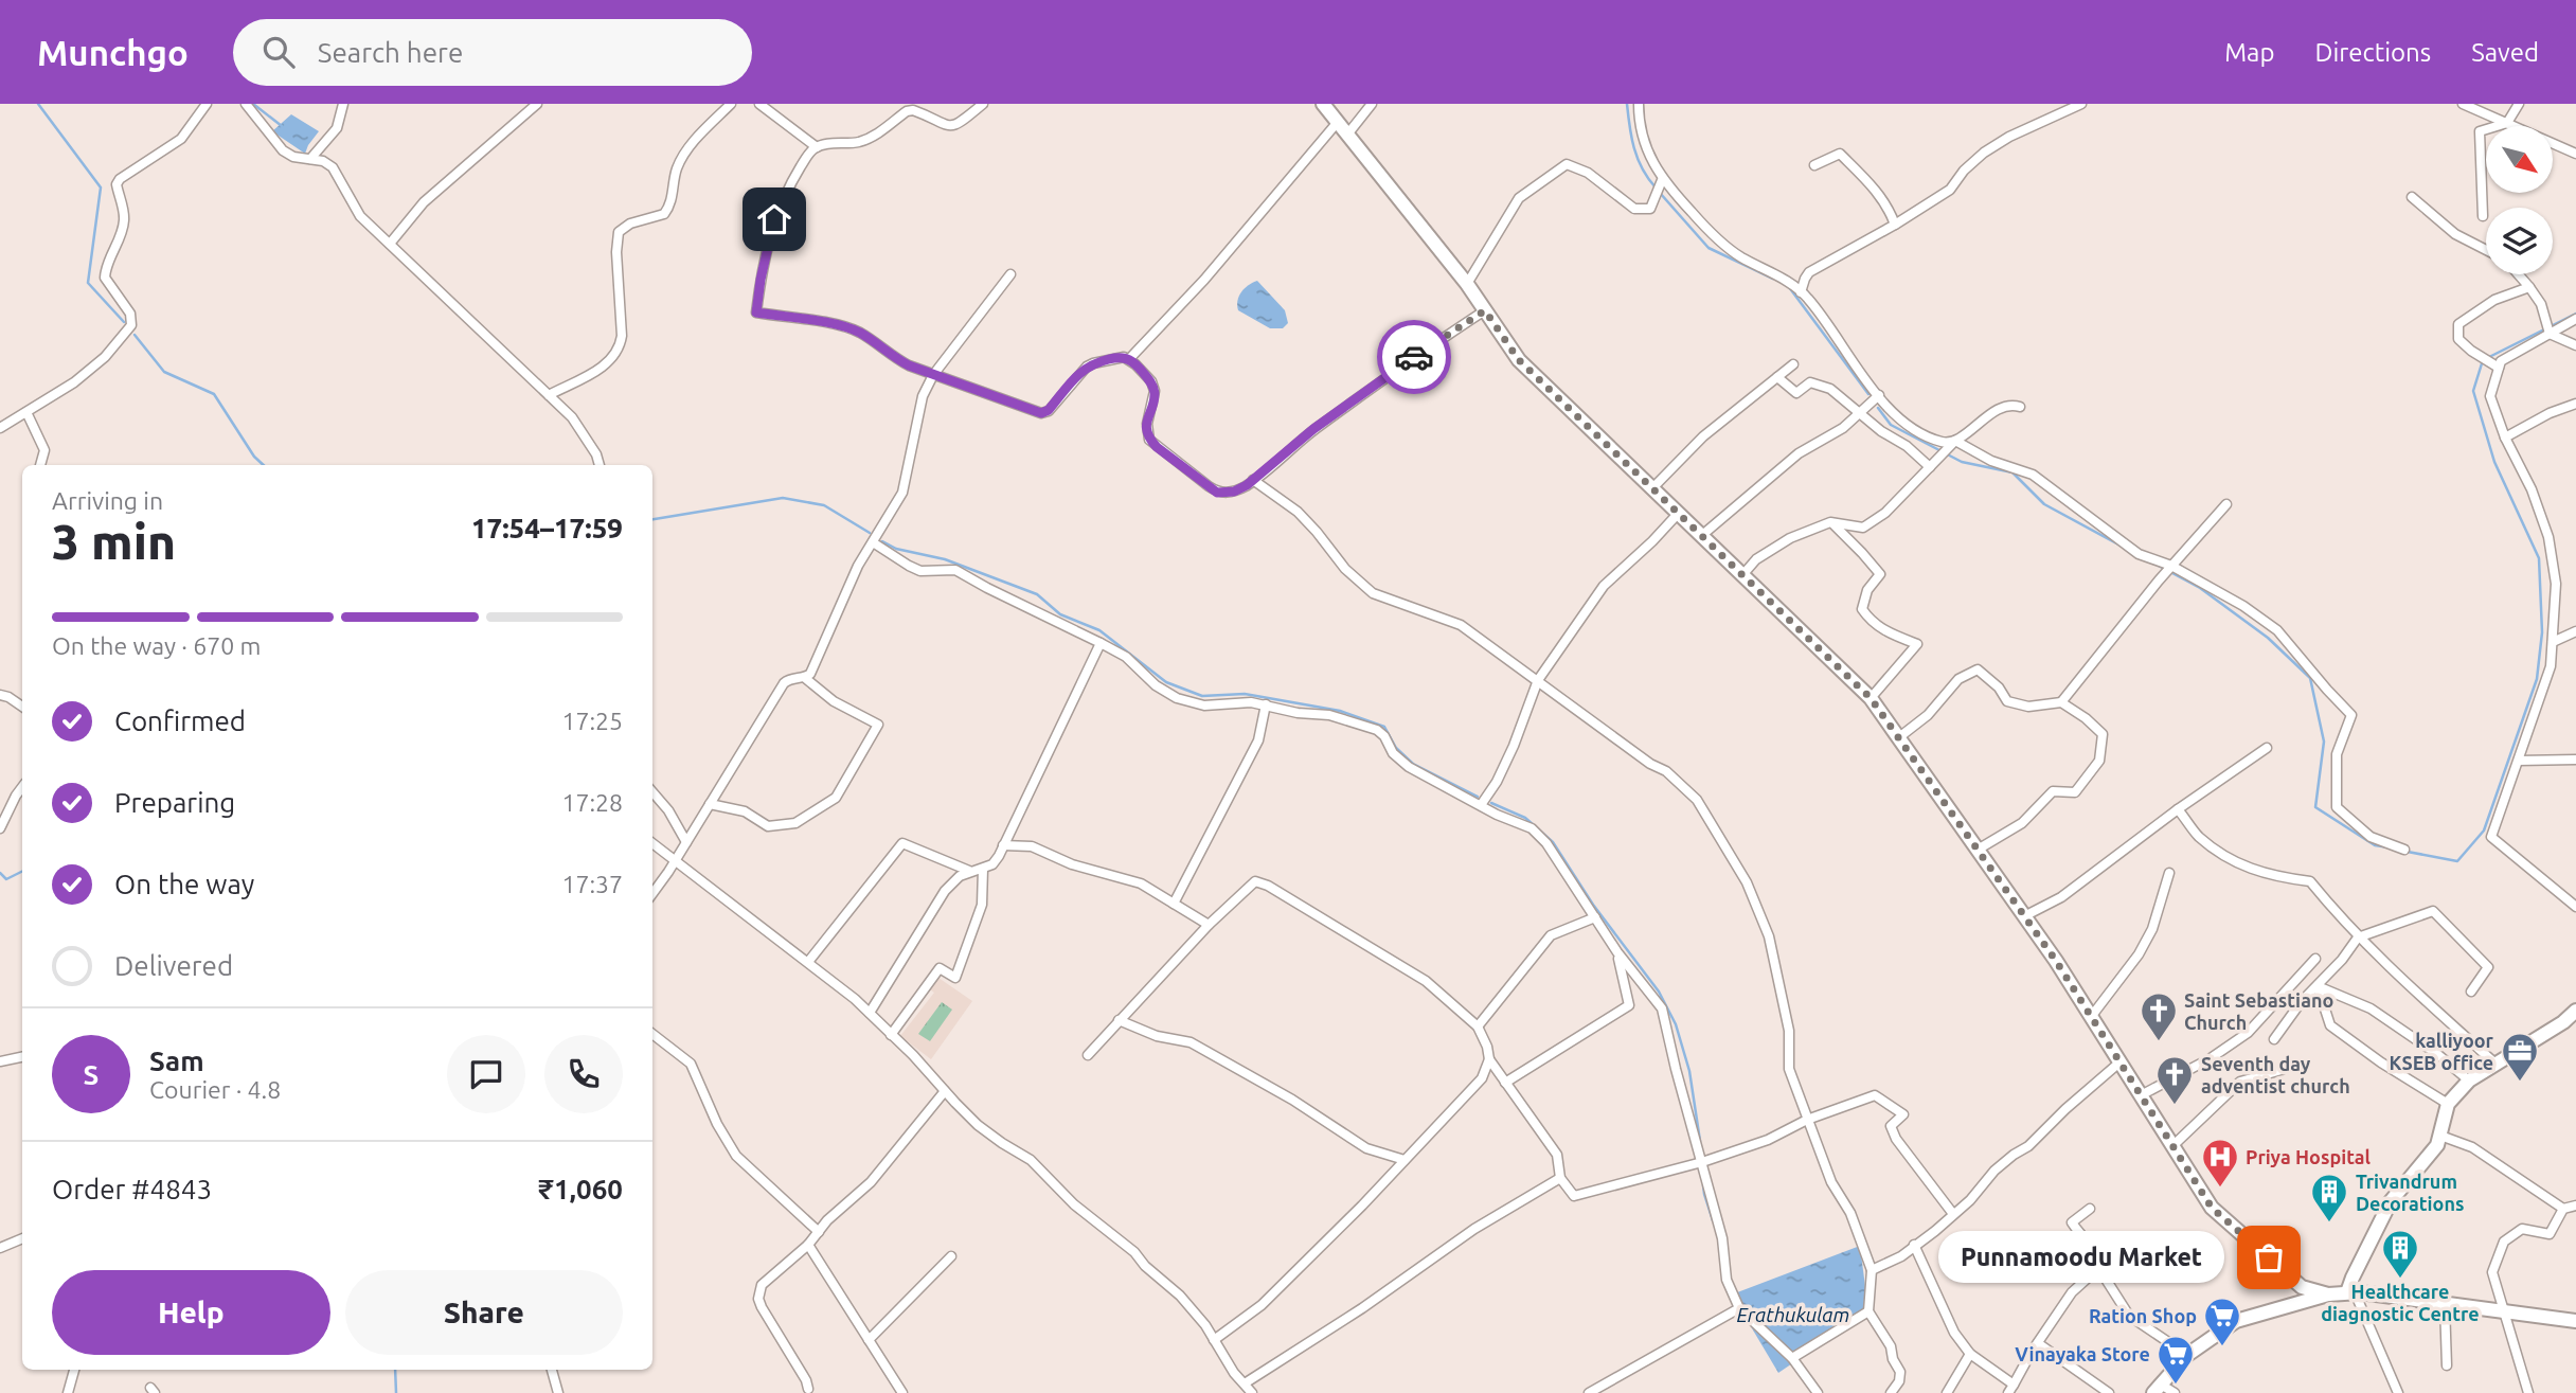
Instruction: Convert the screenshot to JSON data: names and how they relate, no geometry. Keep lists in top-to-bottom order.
{
  "water": ["Erathukulam"],
  "places": {
    "church": ["Saint Sebastiano Church", "Seventh day adventist church"],
    "office": ["kalliyoor KSEB office"],
    "hospital": ["Priya Hospital"],
    "building": ["Trivandrum Decorations", "Healthcare diagnostic Centre"],
    "other": ["Punnamoodu Market"],
    "supermarket": ["Ration Shop", "Vinayaka Store"]
  },
  "north": "bottom right",
  "page": {
    "header": "Munchgo",
    "search": "Search here",
    "nav": ["Map", "Directions", "Saved"],
    "heading": ["3 min", "Arriving in", "17:54–17:59"],
    "panel": [
      "Sam",
      "Courier · 4.8",
      "Order #4843",
      "₹1,060"
    ],
    "bar": "On the way · 670 m",
    "list": [
      ["Confirmed", "17:25"],
      ["Preparing", "17:28"],
      ["On the way", "17:37"],
      "Delivered"
    ],
    "round": "S",
    "bubble": "Punnamoodu Market",
    "buttons": ["Help", "Share"]
  }
}
